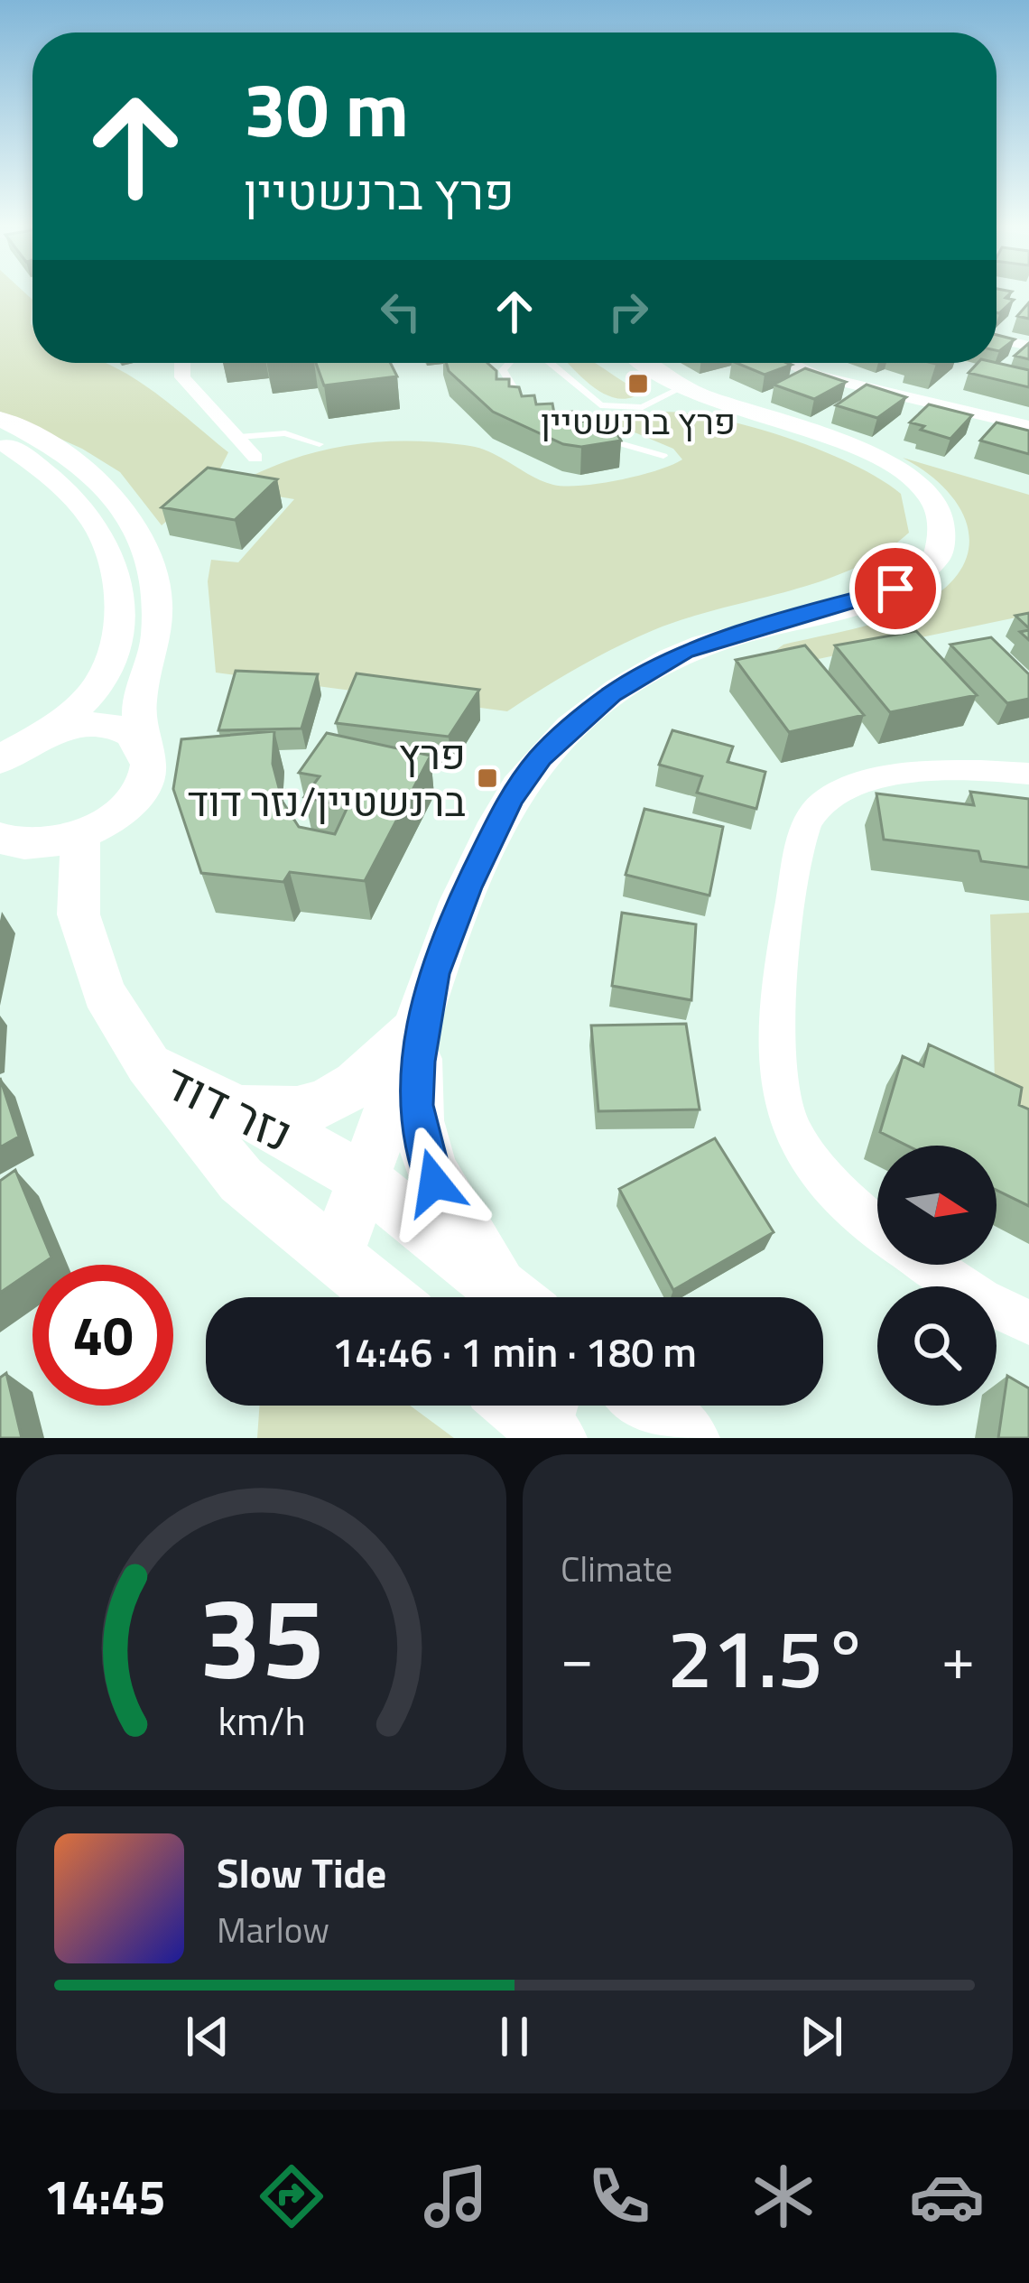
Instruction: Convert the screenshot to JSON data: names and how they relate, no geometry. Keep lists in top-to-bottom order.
{
  "streets": {
    "street": ["נזר דוד"]
  },
  "places": {
    "transit": ["פרץ ברנשטיין", "פרץ ברנשטיין/נזר דוד"]
  },
  "north": "right",
  "page": {
    "turn": ["30 m", "פרץ ברנשטיין"],
    "limit": "40",
    "trip": "14:46 · 1 min · 180 m",
    "tile": "Climate",
    "heat": ["−", "21.5°", "+"],
    "song": ["Slow Tide", "Marlow"],
    "tabs": "14:45",
    "gauge": ["35", "km/h"]
  }
}
